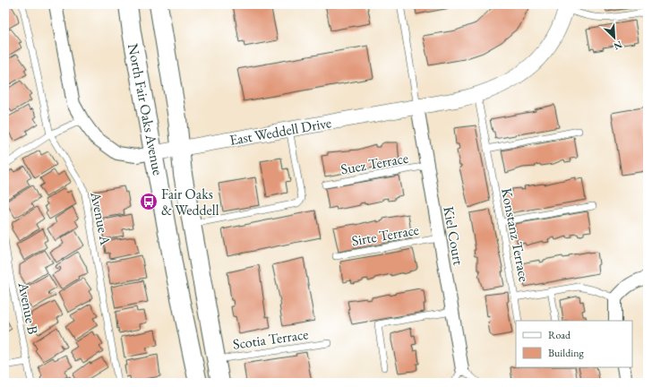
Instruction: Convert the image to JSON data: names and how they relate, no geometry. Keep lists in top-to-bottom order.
{
  "streets": {
    "main road": ["North Fair Oaks Avenue"],
    "street": ["East Weddell Drive", "Kiel Court"],
    "lane": [
      "Suez Terrace",
      "Avenue A",
      "Sirte Terrace",
      "Konstanz Terrace",
      "Avenue B",
      "Scotia Terrace"
    ]
  },
  "crossings": [
    ["North Fair Oaks Avenue", "East Weddell Drive"],
    ["North Fair Oaks Avenue", "Scotia Terrace"],
    ["East Weddell Drive", "Konstanz Terrace"],
    ["East Weddell Drive", "Kiel Court"],
    ["Suez Terrace", "Kiel Court"],
    ["Sirte Terrace", "Kiel Court"]
  ],
  "places": {
    "bus stop": ["Fair Oaks & Weddell"]
  },
  "legend": ["Road", "Building"],
  "north": "bottom right"
}
